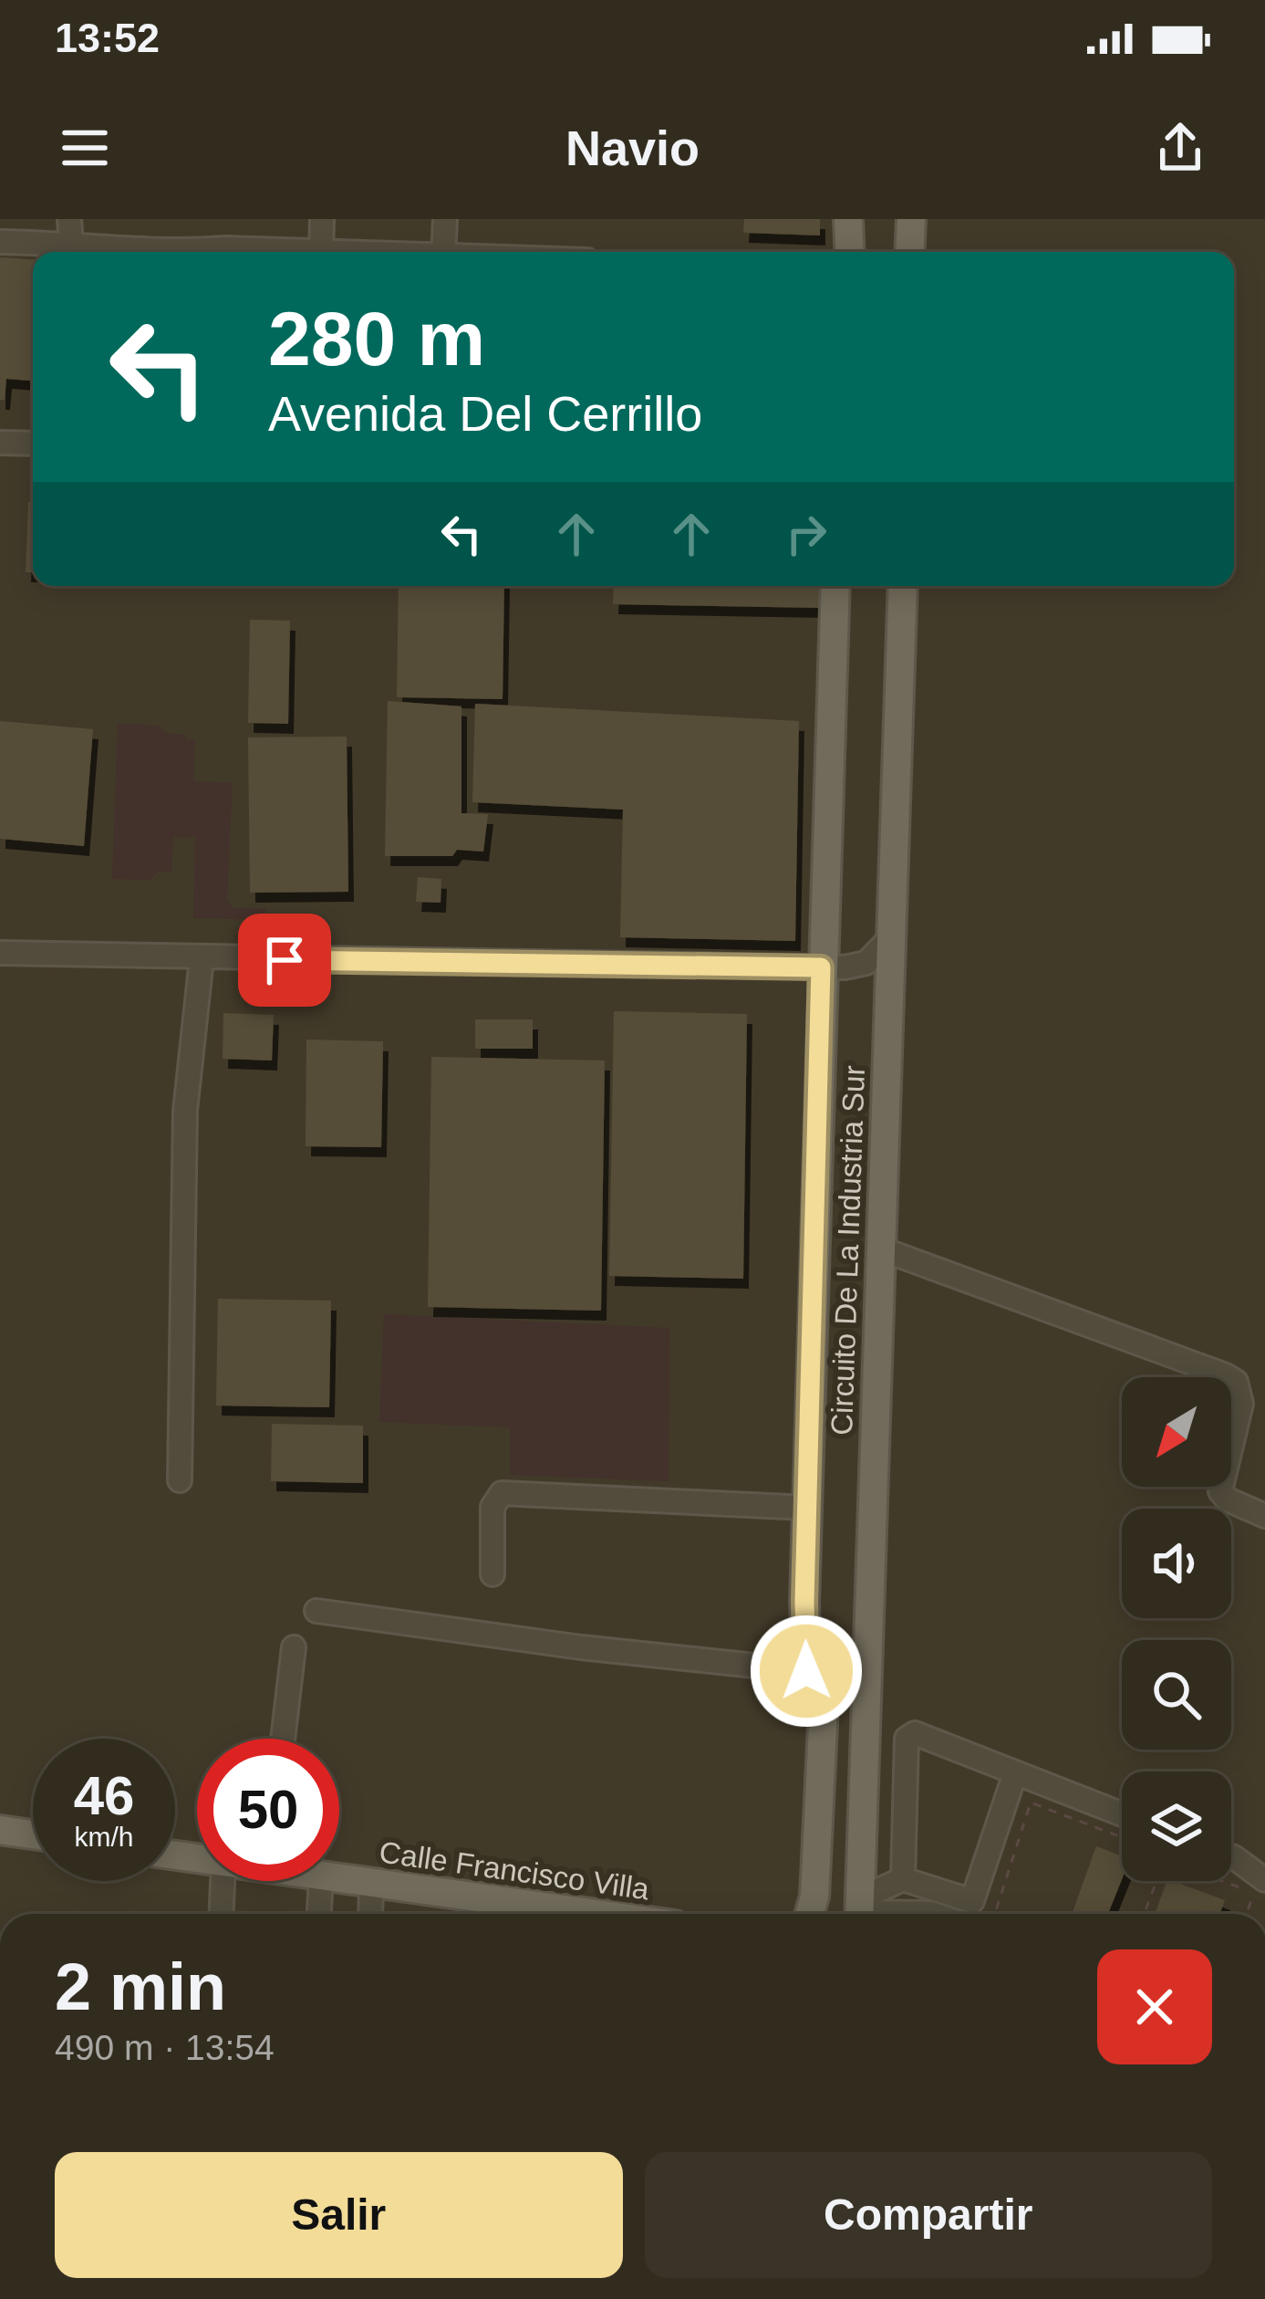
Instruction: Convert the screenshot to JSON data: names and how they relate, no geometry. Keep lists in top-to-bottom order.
{
  "streets": {
    "main road": ["Circuito De La Industria Sur", "Calle Francisco Villa"]
  },
  "north": "bottom left",
  "page": {
    "status": "13:52",
    "header": "Navio",
    "turn": ["280 m", "Avenida Del Cerrillo"],
    "speed": "46 km/h",
    "limit": "50",
    "heading": ["2 min", "490 m · 13:54"],
    "buttons": ["Salir", "Compartir"]
  }
}
